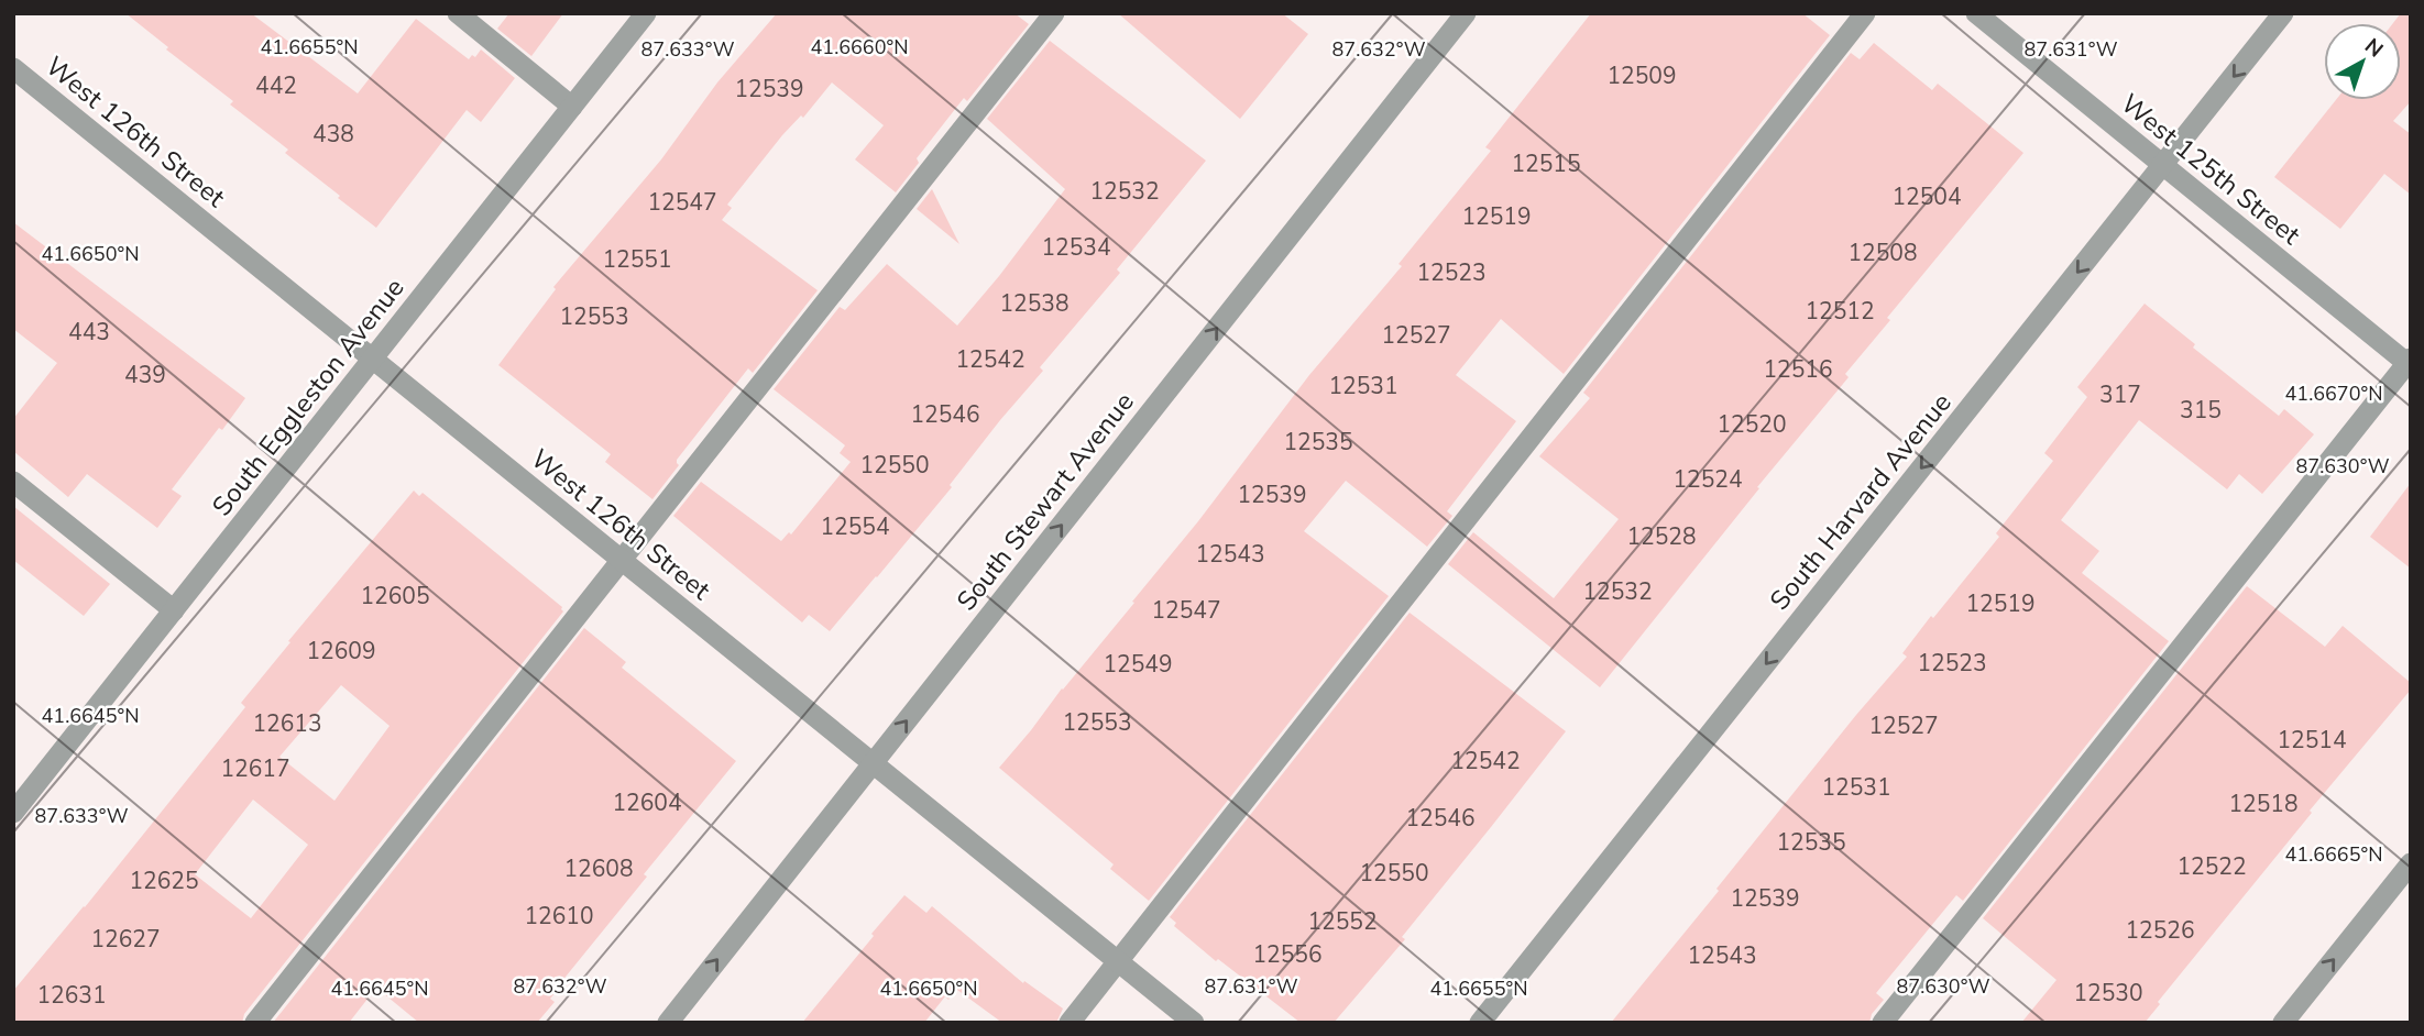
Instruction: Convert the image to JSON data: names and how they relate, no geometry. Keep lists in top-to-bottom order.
{
  "streets": {
    "street": [
      "West 126th Street",
      "West 125th Street",
      "South Eggleston Avenue",
      "South Stewart Avenue",
      "South Harvard Avenue"
    ]
  },
  "crossings": [
    ["West 126th Street", "South Eggleston Avenue"],
    ["West 126th Street", "South Stewart Avenue"],
    ["West 125th Street", "South Harvard Avenue"]
  ],
  "one_way": ["South Stewart Avenue", "South Harvard Avenue"],
  "house_numbers": [
    "12509",
    "442",
    "12539",
    "438",
    "12515",
    "12532",
    "12504",
    "12547",
    "12519",
    "12534",
    "12508",
    "12551",
    "12523",
    "12538",
    "12512",
    "12553",
    "443",
    "12527",
    "12542",
    "12516",
    "439",
    "12531",
    "317",
    "315",
    "12546",
    "12520",
    "12535",
    "12550",
    "12524",
    "12539",
    "12554",
    "12528",
    "12543",
    "12532",
    "12605",
    "12519",
    "12547",
    "12609",
    "12523",
    "12549",
    "12553",
    "12613",
    "12527",
    "12514",
    "12542",
    "12617",
    "12531",
    "12604",
    "12518",
    "12546",
    "12535",
    "12522",
    "12608",
    "12550",
    "12625",
    "12539",
    "12610",
    "12552",
    "12526",
    "12627",
    "12556",
    "12543",
    "12530",
    "12631"
  ],
  "north": "top right",
  "coordinates": [
    "41.6655°N",
    "41.6660°N",
    "87.633°W",
    "87.632°W",
    "87.631°W",
    "41.6650°N",
    "41.6670°N",
    "87.630°W",
    "41.6645°N",
    "41.6665°N"
  ]
}
